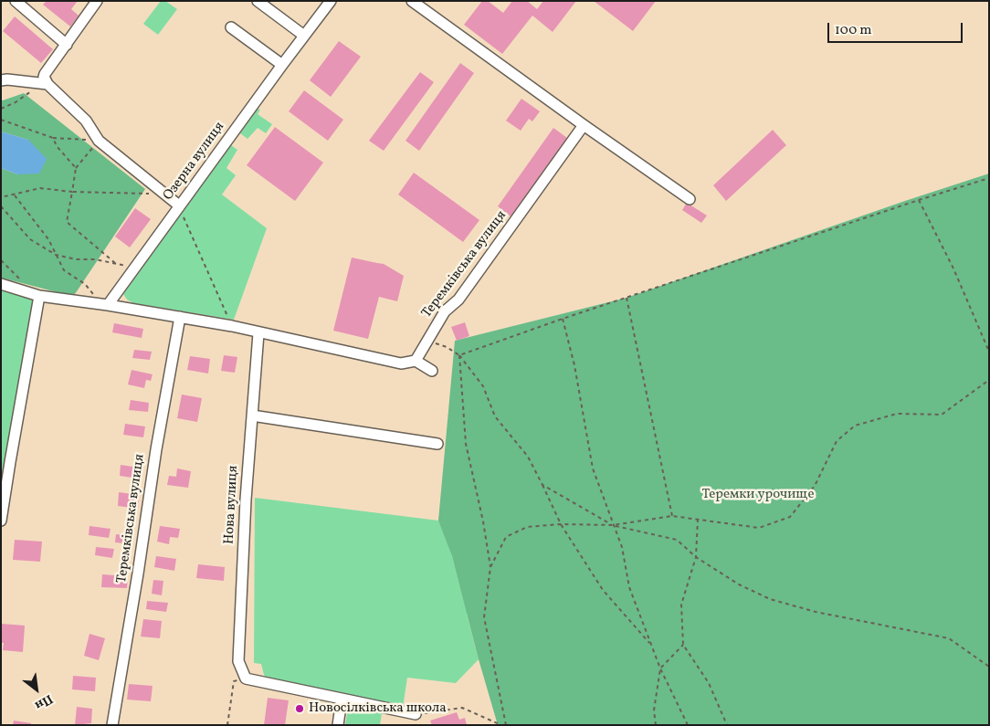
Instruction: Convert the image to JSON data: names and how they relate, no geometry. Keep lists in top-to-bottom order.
{
  "streets": {
    "street": ["Озерна вулиця", "Теремківська вулиця", "Нова вулиця"]
  },
  "parks": ["Теремки урочище"],
  "places": ["Новосілківська школа"],
  "scale_bar": "100 m",
  "north": "bottom right"
}
